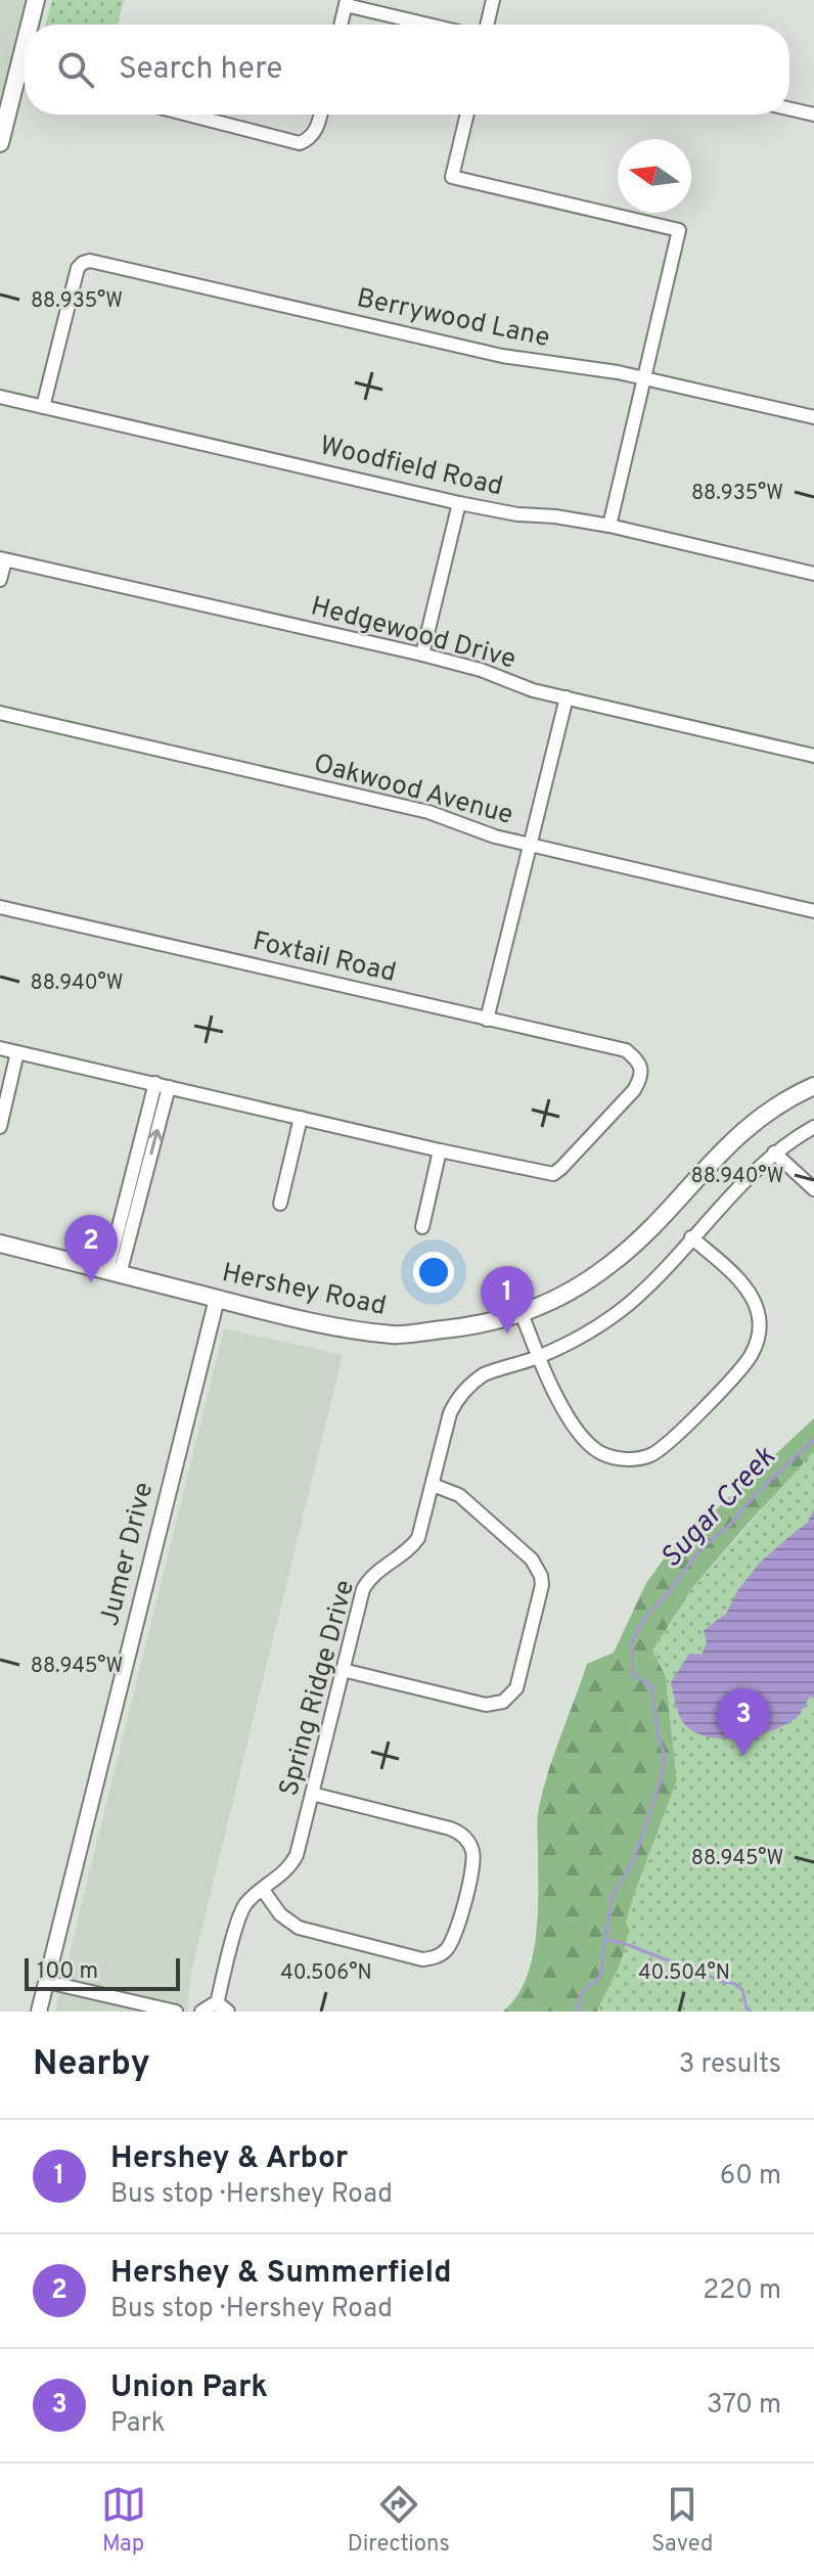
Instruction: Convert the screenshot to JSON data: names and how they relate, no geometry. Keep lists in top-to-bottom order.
{
  "streets": {
    "main road": ["Hershey Road"],
    "street": [
      "Berrywood Lane",
      "Woodfield Road",
      "Hedgewood Drive",
      "Oakwood Avenue",
      "Foxtail Road",
      "Jumer Drive",
      "Spring Ridge Drive"
    ]
  },
  "crossings": [
    ["Berrywood Lane", "Woodfield Road"],
    ["Hershey Road", "Jumer Drive"]
  ],
  "water": ["Sugar Creek"],
  "scale_bar": "100 m",
  "north": "left",
  "page": {
    "search": "Search here",
    "pins": ["2", "1", "3"],
    "scale": "100 m",
    "heading": ["Nearby", "3 results"],
    "list": [
      {
        "mark": "1",
        "name": "Hershey & Arbor",
        "note": "Bus stop · Hershey Road",
        "value": "60 m"
      },
      {
        "mark": "2",
        "name": "Hershey & Summerfield",
        "note": "Bus stop · Hershey Road",
        "value": "220 m"
      },
      {
        "mark": "3",
        "name": "Union Park",
        "note": "Park",
        "value": "370 m"
      }
    ],
    "nav": ["Map", "Directions", "Saved"]
  },
  "coordinates": [
    "88.935°W",
    "88.940°W",
    "88.945°W",
    "40.506°N",
    "40.504°N"
  ]
}
